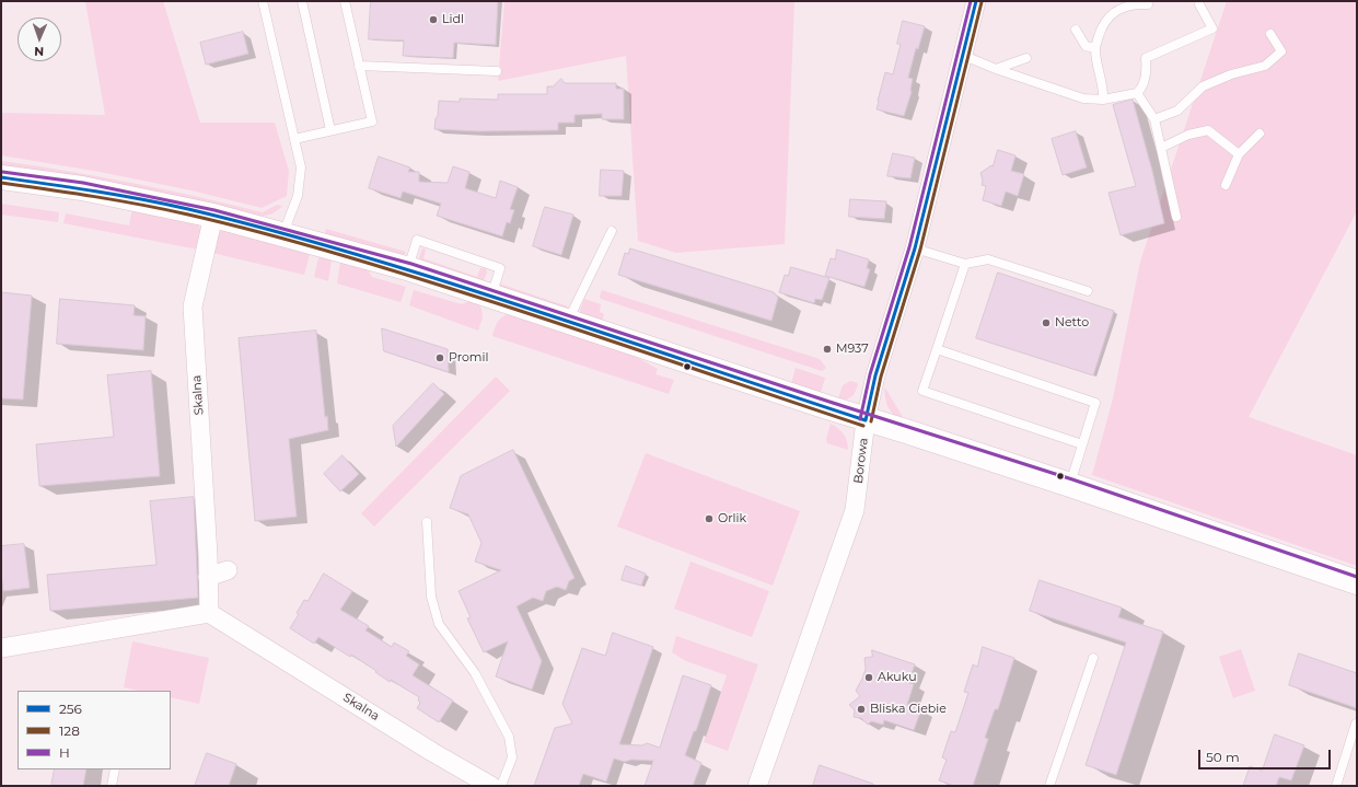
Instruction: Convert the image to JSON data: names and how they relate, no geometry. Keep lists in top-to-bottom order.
{
  "streets": {
    "street": ["Skalna", "Borowa"]
  },
  "places": [
    "Lidl",
    "Netto",
    "M937",
    "Promil",
    "Orlik",
    "Akuku",
    "Bliska Ciebie"
  ],
  "lines": ["transit line 256", "transit line H", "transit line 128"],
  "legend": ["256", "128", "H"],
  "scale_bar": "50 m",
  "north": "bottom"
}
